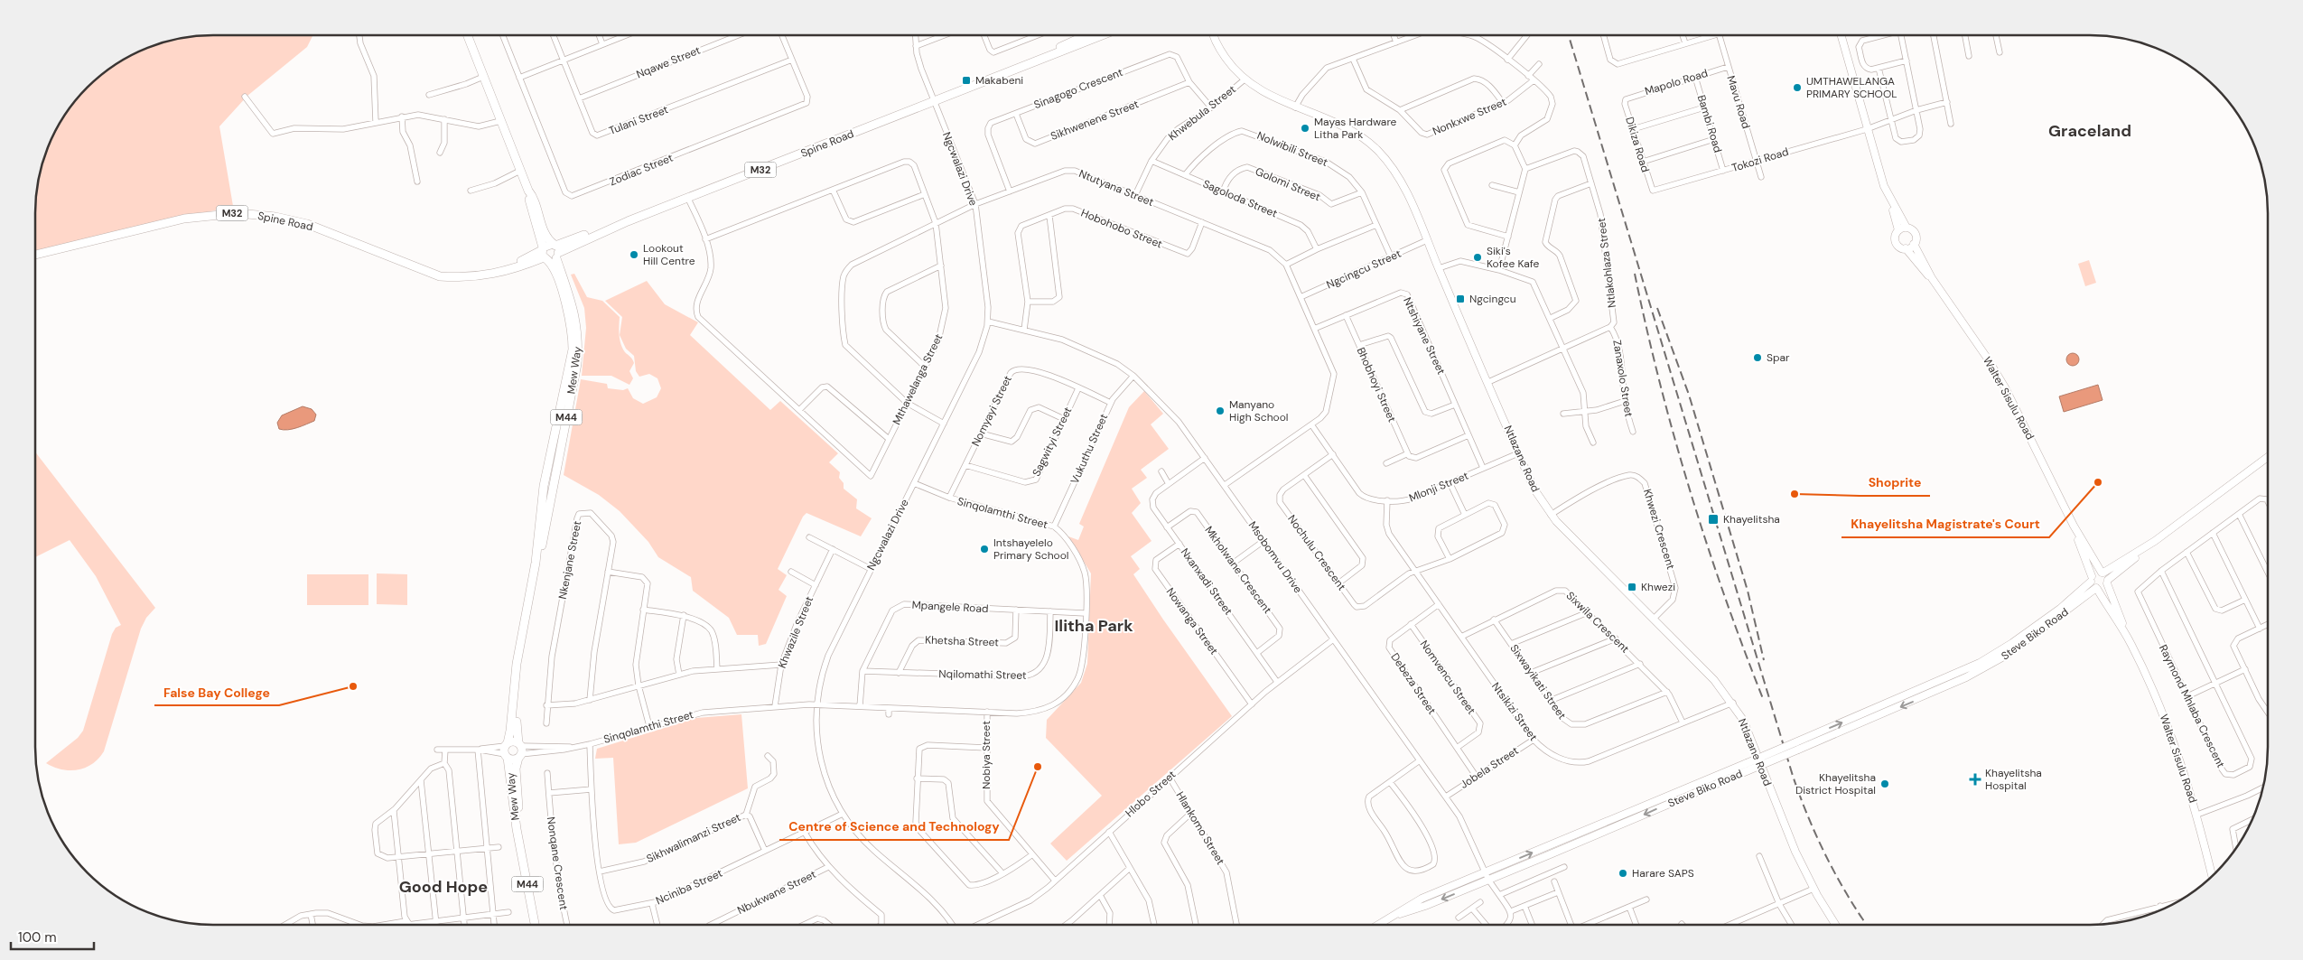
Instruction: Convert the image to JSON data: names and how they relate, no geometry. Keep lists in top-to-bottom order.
{
  "streets": {
    "main road": [
      "Spine Road",
      "M32",
      "Mew Way",
      "M44"
    ],
    "street": [
      "Nqawe Street",
      "Mapolo Road",
      "Sinagogo Crescent",
      "Mavu Road",
      "Khwebula Street",
      "Nonkxwe Street",
      "Tulani Street",
      "Sikhwenene Street",
      "Bambi Road",
      "Dikiza Road",
      "Nolwibili Street",
      "Tokozi Road",
      "Ngcwalazi Drive",
      "Zodiac Street",
      "Golomi Street",
      "Ntutyana Street",
      "Sagoloda Street",
      "Hobohobo Street",
      "Ntlakohlaza Street",
      "Ngcingcu Street",
      "Ntshiyane Street",
      "Zanaxolo Street",
      "Mthawelanga Street",
      "Bhobhoyi Street",
      "Walter Sisulu Road",
      "Nomyayi Street",
      "Sagwityi Street",
      "Vukuthu Street",
      "Ntlazane Road",
      "Mlonji Street",
      "Sinqolamthi Street",
      "Khwezi Crescent",
      "Nochulu Crescent",
      "Msobomvu Drive",
      "Nkenjane Street",
      "Mkholwane Crescent",
      "Nxanxadi Street",
      "Mpangele Road",
      "Nowanga Street",
      "Sixwila Crescent",
      "Khwazile Street",
      "Steve Biko Road",
      "Khetsha Street",
      "Nqilomathi Street",
      "Nomvencu Street",
      "Sixwayikati Street",
      "Debeza Street",
      "Raymond Mhlaba Crescent",
      "Ntsikizi Street",
      "Nobiya Street",
      "Jobela Street",
      "Hlobo Street",
      "Hlankomo Street",
      "Sikhwalimanzi Street",
      "Nonqane Crescent",
      "Nciniba Street",
      "Nbukwane Street"
    ]
  },
  "crossings": [
    ["Nqawe Street", "Tulani Street"],
    ["Mapolo Road", "Mavu Road"],
    ["Mapolo Road", "Bambi Road"],
    ["Mapolo Road", "Dikiza Road"],
    ["Sinagogo Crescent", "Khwebula Street"],
    ["Sinagogo Crescent", "Sikhwenene Street"],
    ["Sinagogo Crescent", "Ntutyana Street"],
    ["Mavu Road", "Tokozi Road"],
    ["Khwebula Street", "Ntutyana Street"],
    ["Khwebula Street", "Sagoloda Street"],
    ["Khwebula Street", "Ntlazane Road"],
    ["Tulani Street", "Zodiac Street"],
    ["Bambi Road", "Tokozi Road"],
    ["Spine Road", "Ngcwalazi Drive"],
    ["Spine Road", "Mew Way"],
    ["Dikiza Road", "Tokozi Road"],
    ["Nolwibili Street", "Golomi Street"],
    ["Nolwibili Street", "Sagoloda Street"],
    ["Nolwibili Street", "Ngcingcu Street"],
    ["Ngcwalazi Drive", "Ntutyana Street"],
    ["Ngcwalazi Drive", "Sinqolamthi Street"],
    ["Ngcwalazi Drive", "Msobomvu Drive"],
    ["Ngcwalazi Drive", "Nciniba Street"],
    ["Golomi Street", "Sagoloda Street"],
    ["Ntutyana Street", "Hobohobo Street"],
    ["Ntutyana Street", "Ngcingcu Street"],
    ["Ntutyana Street", "Ntshiyane Street"],
    ["Ntutyana Street", "Mthawelanga Street"],
    ["Ntutyana Street", "Mlonji Street"],
    ["Ntutyana Street", "Msobomvu Drive"],
    ["Hobohobo Street", "Msobomvu Drive"],
    ["Ntlakohlaza Street", "Zanaxolo Street"],
    ["Ngcingcu Street", "Ntlazane Road"],
    ["Ntshiyane Street", "Bhobhoyi Street"],
    ["Ntshiyane Street", "Mlonji Street"],
    ["Mew Way", "Sinqolamthi Street"],
    ["Walter Sisulu Road", "Steve Biko Road"],
    ["Nomyayi Street", "Sagwityi Street"],
    ["Nomyayi Street", "Vukuthu Street"],
    ["Nomyayi Street", "Sinqolamthi Street"],
    ["Vukuthu Street", "Sinqolamthi Street"],
    ["Vukuthu Street", "Msobomvu Drive"],
    ["Ntlazane Road", "Mlonji Street"],
    ["Ntlazane Road", "Khwezi Crescent"],
    ["Ntlazane Road", "Ntsikizi Street"],
    ["Mlonji Street", "Nochulu Crescent"],
    ["Mlonji Street", "Ntsikizi Street"],
    ["Sinqolamthi Street", "Mpangele Road"],
    ["Sinqolamthi Street", "Khwazile Street"],
    ["Sinqolamthi Street", "Nobiya Street"],
    ["Sinqolamthi Street", "Nciniba Street"],
    ["Nochulu Crescent", "Ntsikizi Street"],
    ["Msobomvu Drive", "Nxanxadi Street"],
    ["Msobomvu Drive", "Steve Biko Road"],
    ["Msobomvu Drive", "Jobela Street"],
    ["Msobomvu Drive", "Hlobo Street"],
    ["Mkholwane Crescent", "Nxanxadi Street"],
    ["Nxanxadi Street", "Nowanga Street"],
    ["Nxanxadi Street", "Hlobo Street"],
    ["Mpangele Road", "Khetsha Street"],
    ["Mpangele Road", "Nqilomathi Street"],
    ["Nowanga Street", "Hlobo Street"],
    ["Sixwila Crescent", "Sixwayikati Street"],
    ["Sixwila Crescent", "Ntsikizi Street"],
    ["Khetsha Street", "Nqilomathi Street"],
    ["Nomvencu Street", "Debeza Street"],
    ["Debeza Street", "Ntsikizi Street"],
    ["Debeza Street", "Jobela Street"],
    ["Ntsikizi Street", "Jobela Street"],
    ["Nobiya Street", "Hlobo Street"],
    ["Hlobo Street", "Hlankomo Street"],
    ["Sikhwalimanzi Street", "Nciniba Street"]
  ],
  "districts": ["Graceland", "Ilitha Park", "Good Hope"],
  "places": {
    "transit": [
      "Makabeni",
      "Ngcingcu",
      "Khayelitsha",
      "Khwezi"
    ],
    "other": [
      "UMTHAWELANGA PRIMARY SCHOOL",
      "Mayas Hardware Litha Park",
      "Lookout Hill Centre",
      "Siki's Kofee Kafe",
      "Spar",
      "Manyano High School",
      "Khayelitsha Magistrate's Court",
      "Shoprite",
      "Intshayelelo Primary School",
      "False Bay College",
      "Centre of Science and Technology",
      "Khayelitsha District Hospital",
      "Harare SAPS"
    ],
    "health": ["Khayelitsha Hospital"]
  },
  "scale_bar": "100 m"
}
